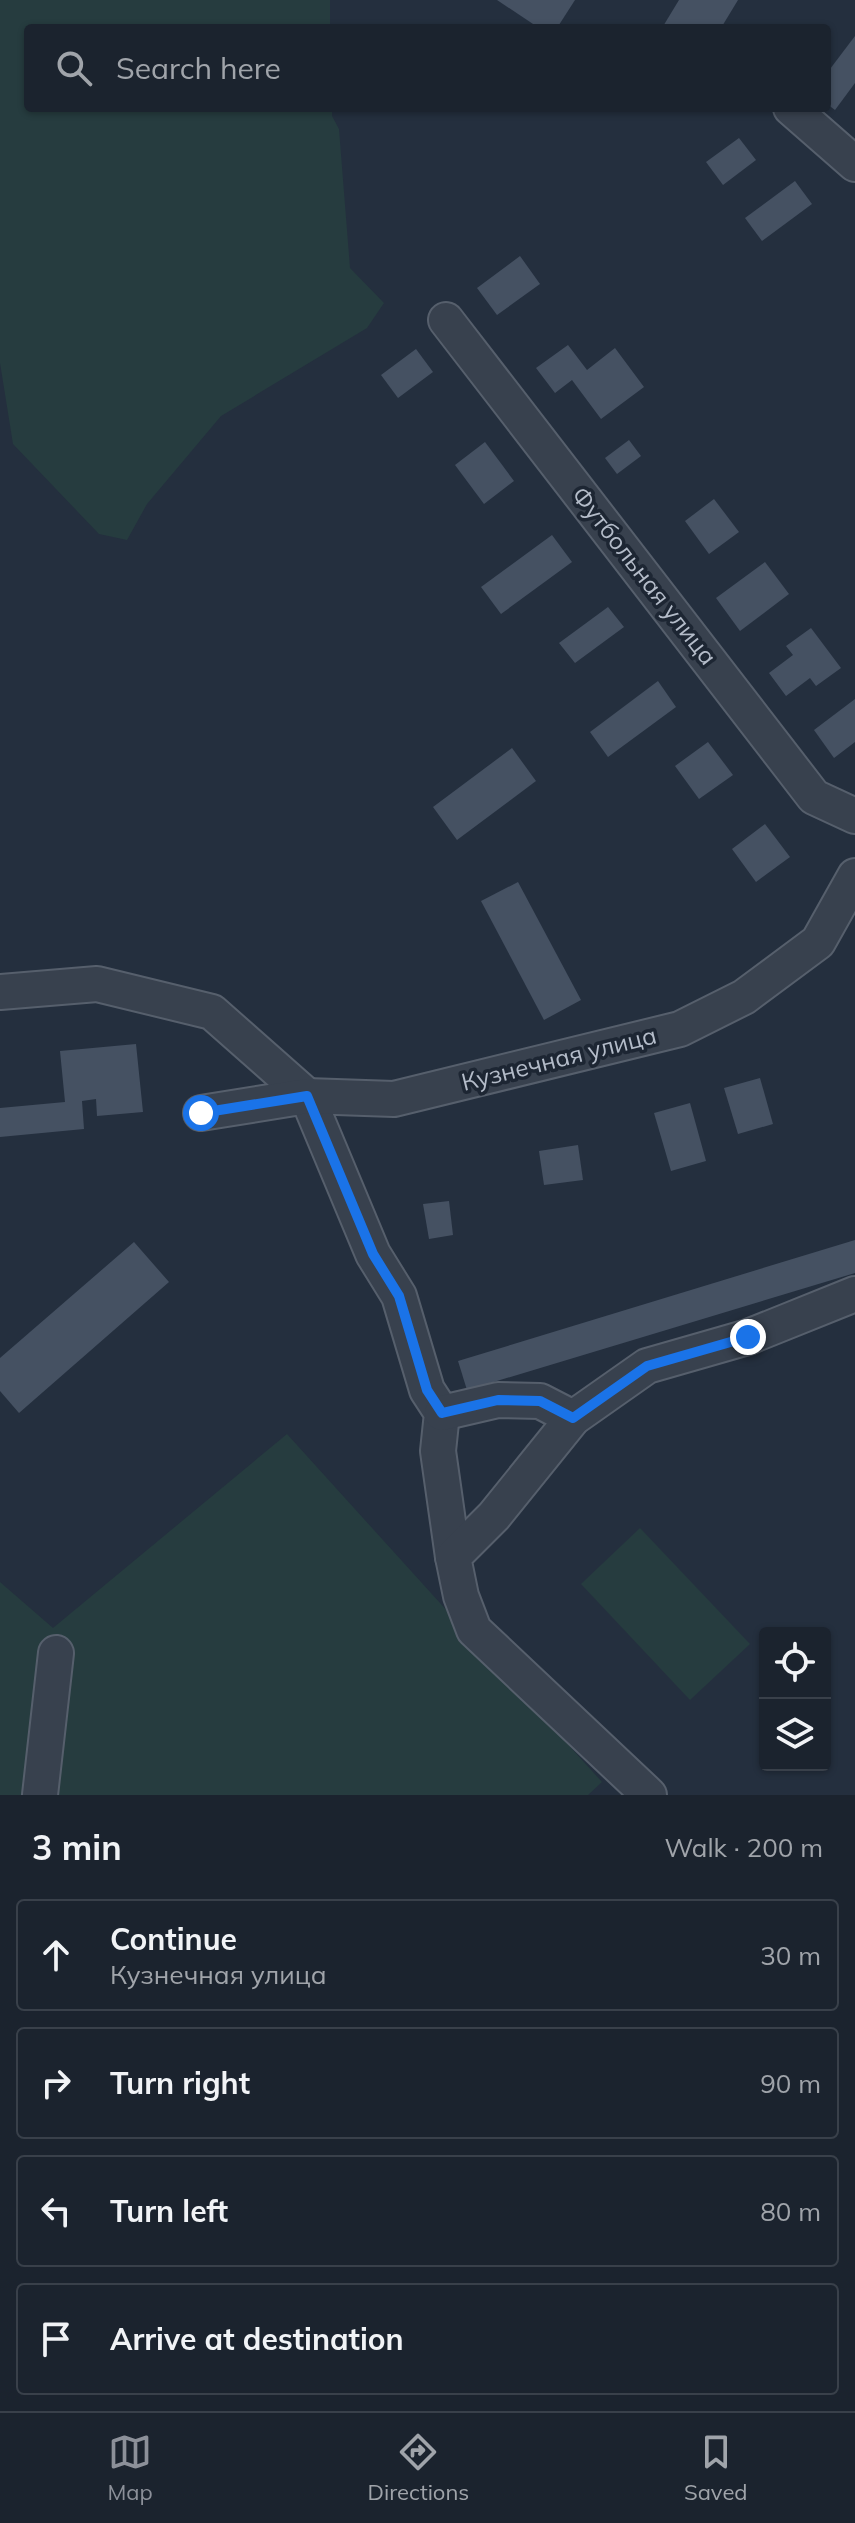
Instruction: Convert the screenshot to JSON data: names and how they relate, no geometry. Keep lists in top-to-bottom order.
{
  "streets": {
    "street": ["Футбольная улица", "Кузнечная улица"]
  },
  "page": {
    "search": "Search here",
    "heading": ["3 min", "Walk · 200 m"],
    "list": [
      ["Continue", "Кузнечная улица", "30 m"],
      ["Turn right", "90 m"],
      ["Turn left", "80 m"],
      "Arrive at destination"
    ],
    "nav": ["Map", "Directions", "Saved"]
  }
}
